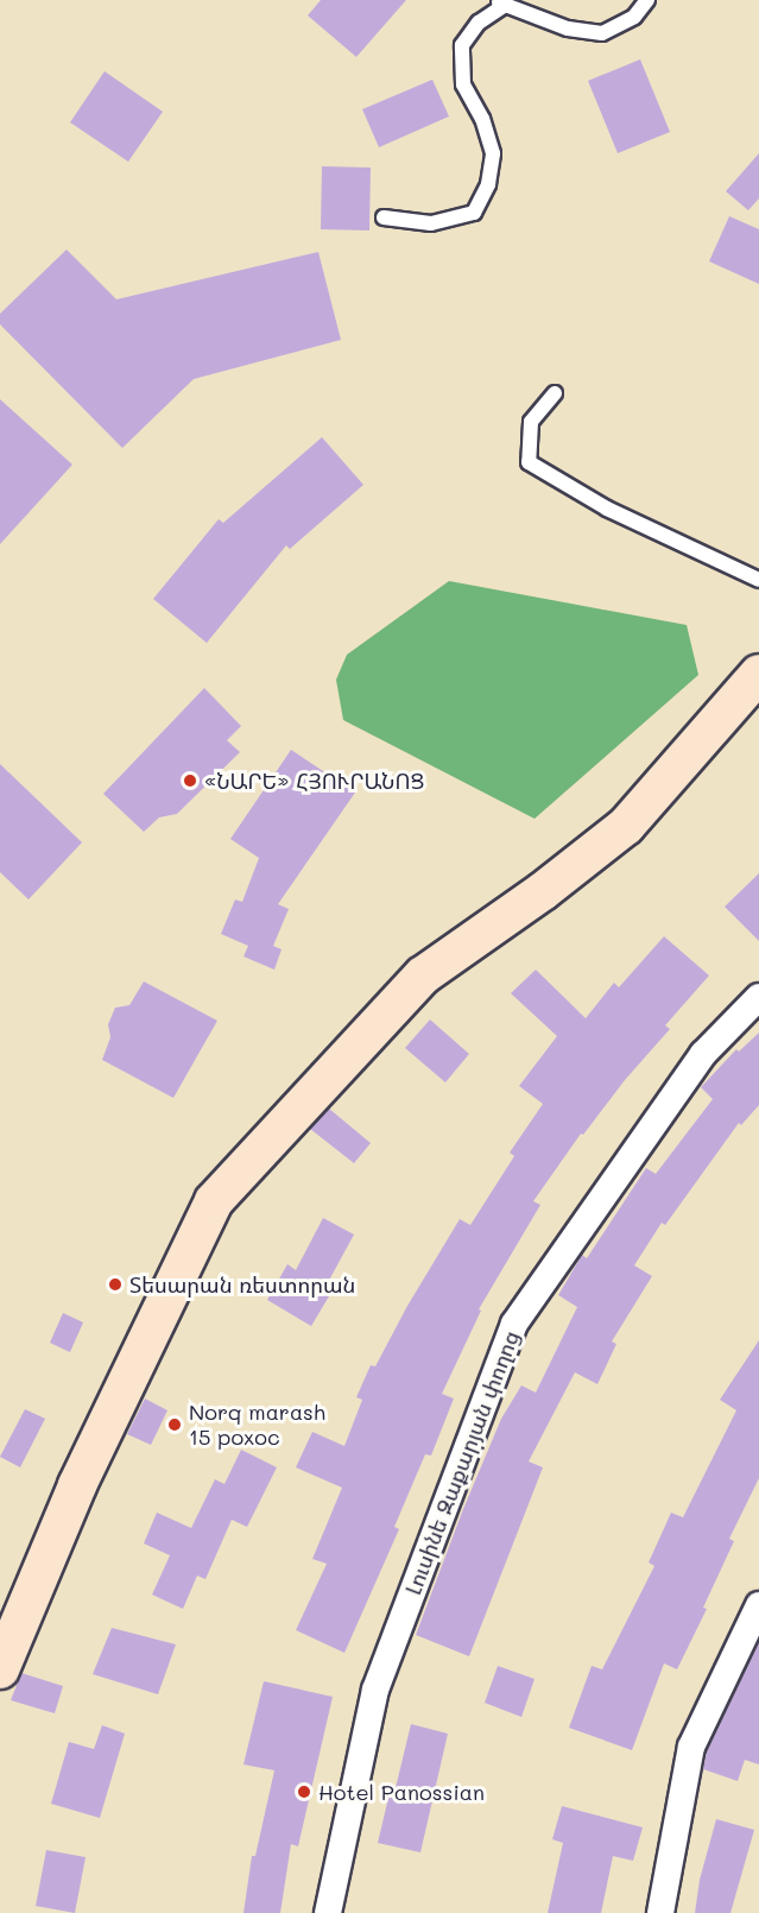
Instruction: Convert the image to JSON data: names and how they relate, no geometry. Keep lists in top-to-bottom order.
{
  "streets": {
    "street": ["Լուսինե Զաքարյան փողոց"]
  },
  "places": [
    "«ՆԱՐԵ» ՀՅՈՒՐԱՆՈՑ",
    "Տեսարան ռեստորան",
    "Norq marash 15 poxoc",
    "Hotel Panossian"
  ]
}
